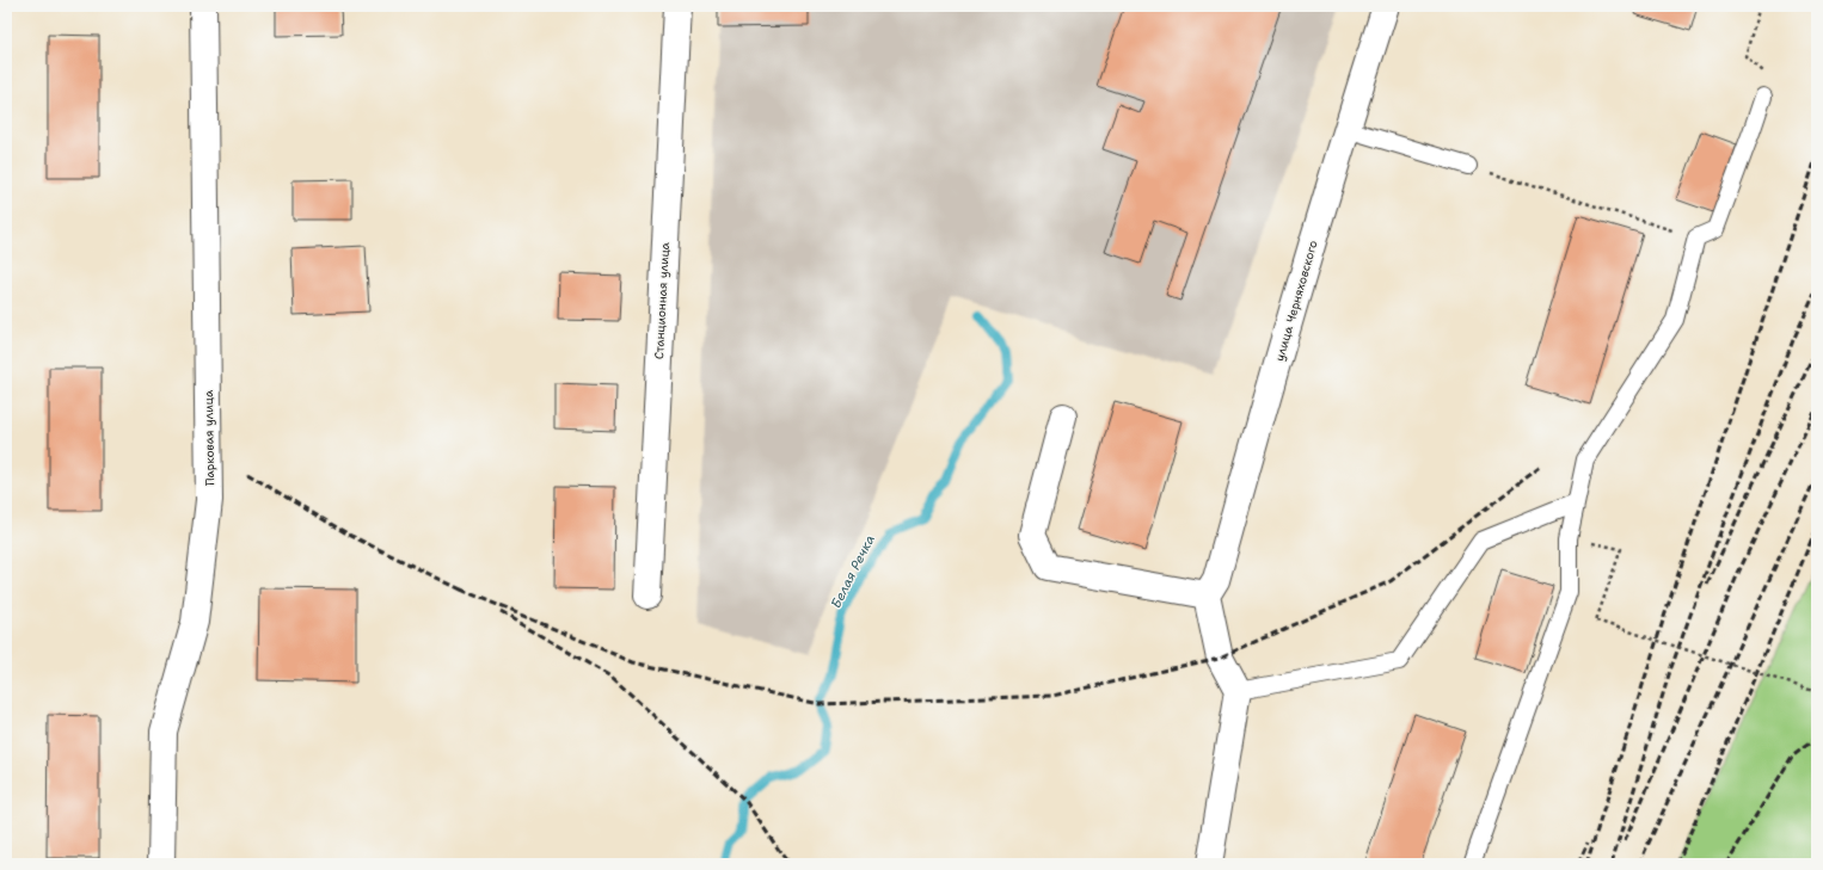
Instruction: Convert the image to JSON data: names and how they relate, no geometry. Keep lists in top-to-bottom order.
{
  "streets": {
    "street": ["Станционная улица", "улица Черняховского", "Парковая улица"]
  },
  "water": ["Белая Речка"]
}
